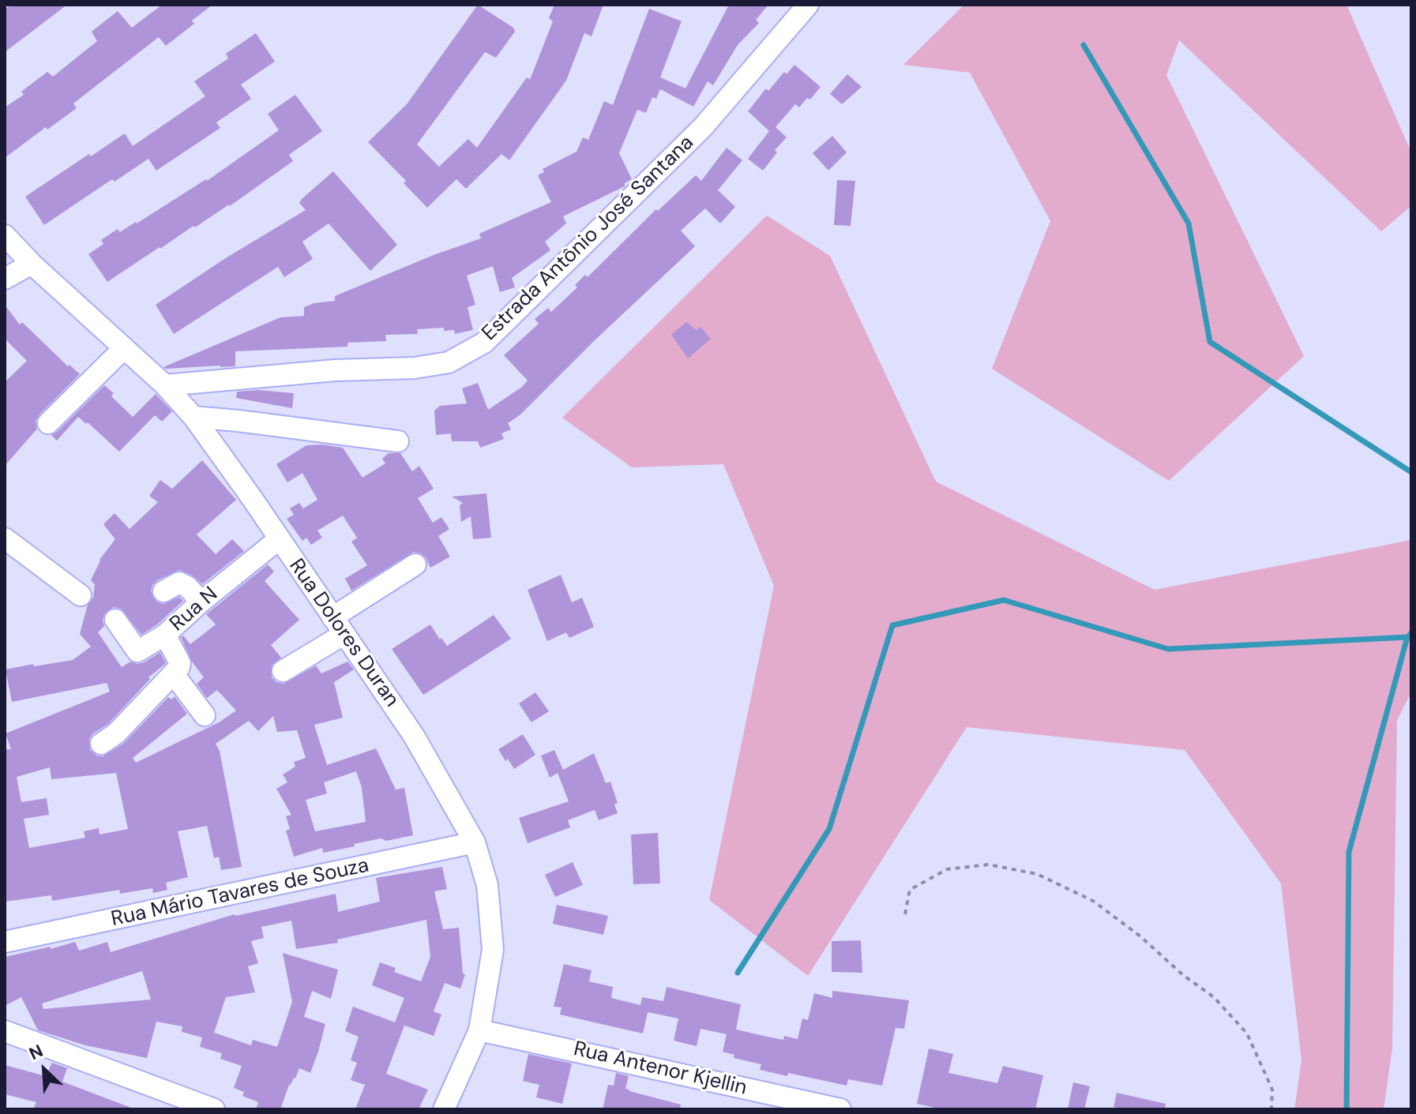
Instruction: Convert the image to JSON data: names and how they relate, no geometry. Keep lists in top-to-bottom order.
{
  "streets": {
    "street": [
      "Estrada Antônio José Santana",
      "Rua N",
      "Rua Dolores Duran",
      "Rua Mário Tavares de Souza",
      "Rua Antenor Kjellin"
    ]
  },
  "crossings": [
    ["Estrada Antônio José Santana", "Rua Dolores Duran"],
    ["Rua N", "Rua Dolores Duran"],
    ["Rua Dolores Duran", "Rua Mário Tavares de Souza"],
    ["Rua Dolores Duran", "Rua Antenor Kjellin"]
  ],
  "north": "top left"
}
